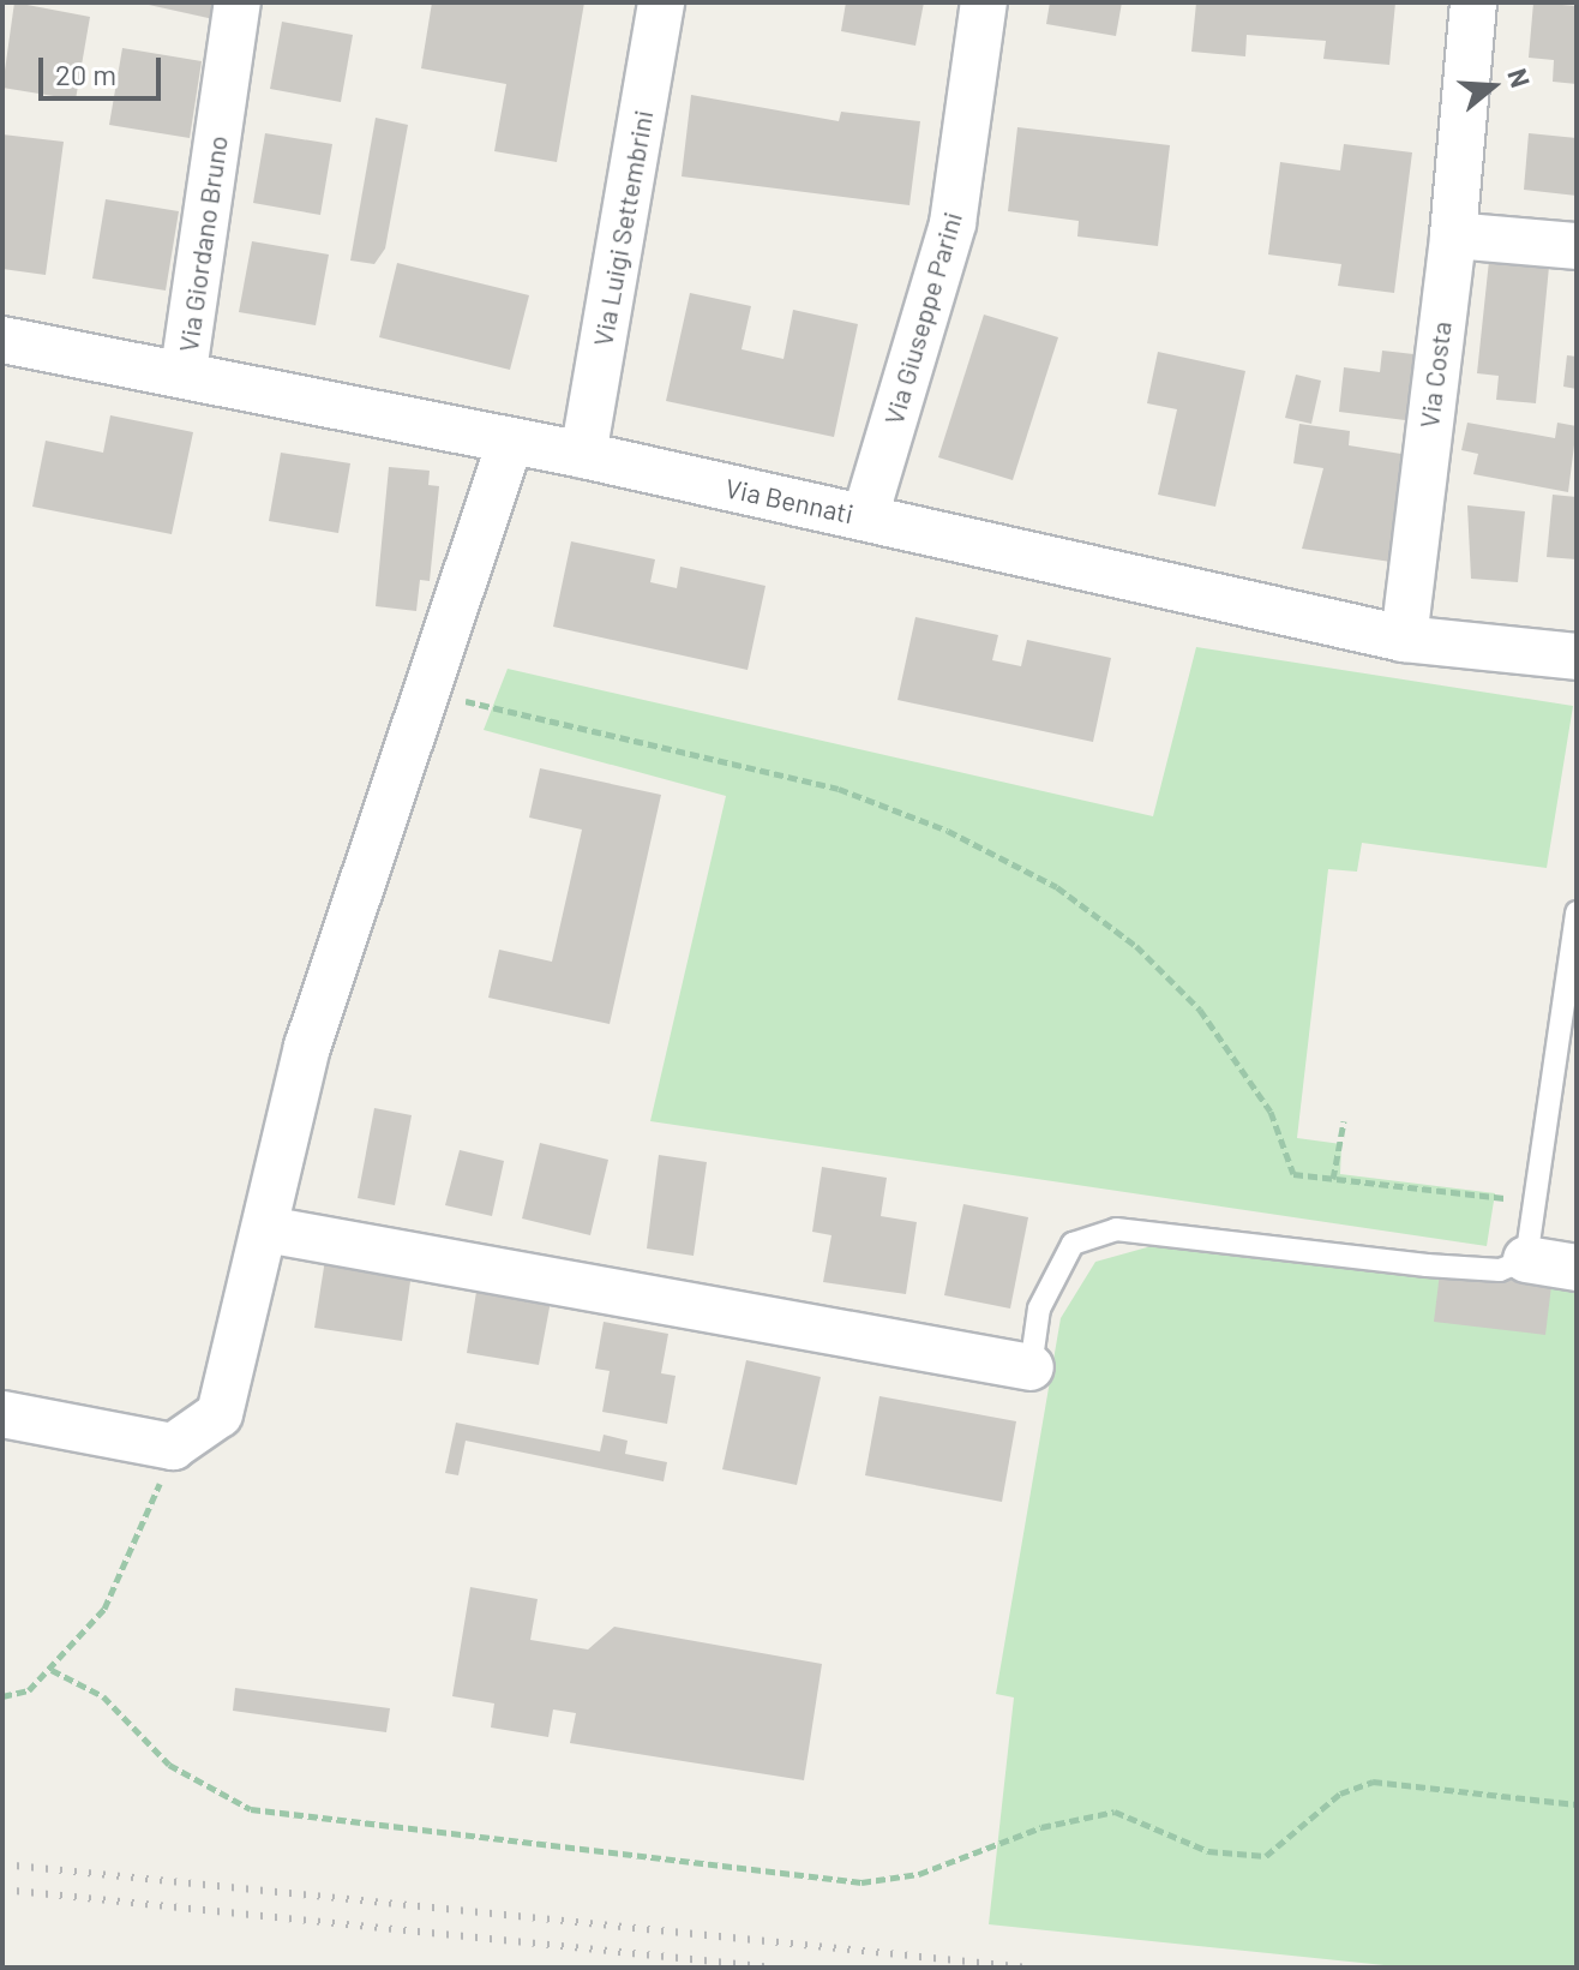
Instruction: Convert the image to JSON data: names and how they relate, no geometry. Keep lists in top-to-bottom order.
{
  "streets": {
    "street": [
      "Via Luigi Settembrini",
      "Via Giordano Bruno",
      "Via Giuseppe Parini",
      "Via Costa",
      "Via Bennati"
    ]
  },
  "crossings": [
    ["Via Luigi Settembrini", "Via Bennati"],
    ["Via Giordano Bruno", "Via Bennati"],
    ["Via Giuseppe Parini", "Via Bennati"],
    ["Via Costa", "Via Bennati"]
  ],
  "scale_bar": "20 m",
  "north": "right"
}
